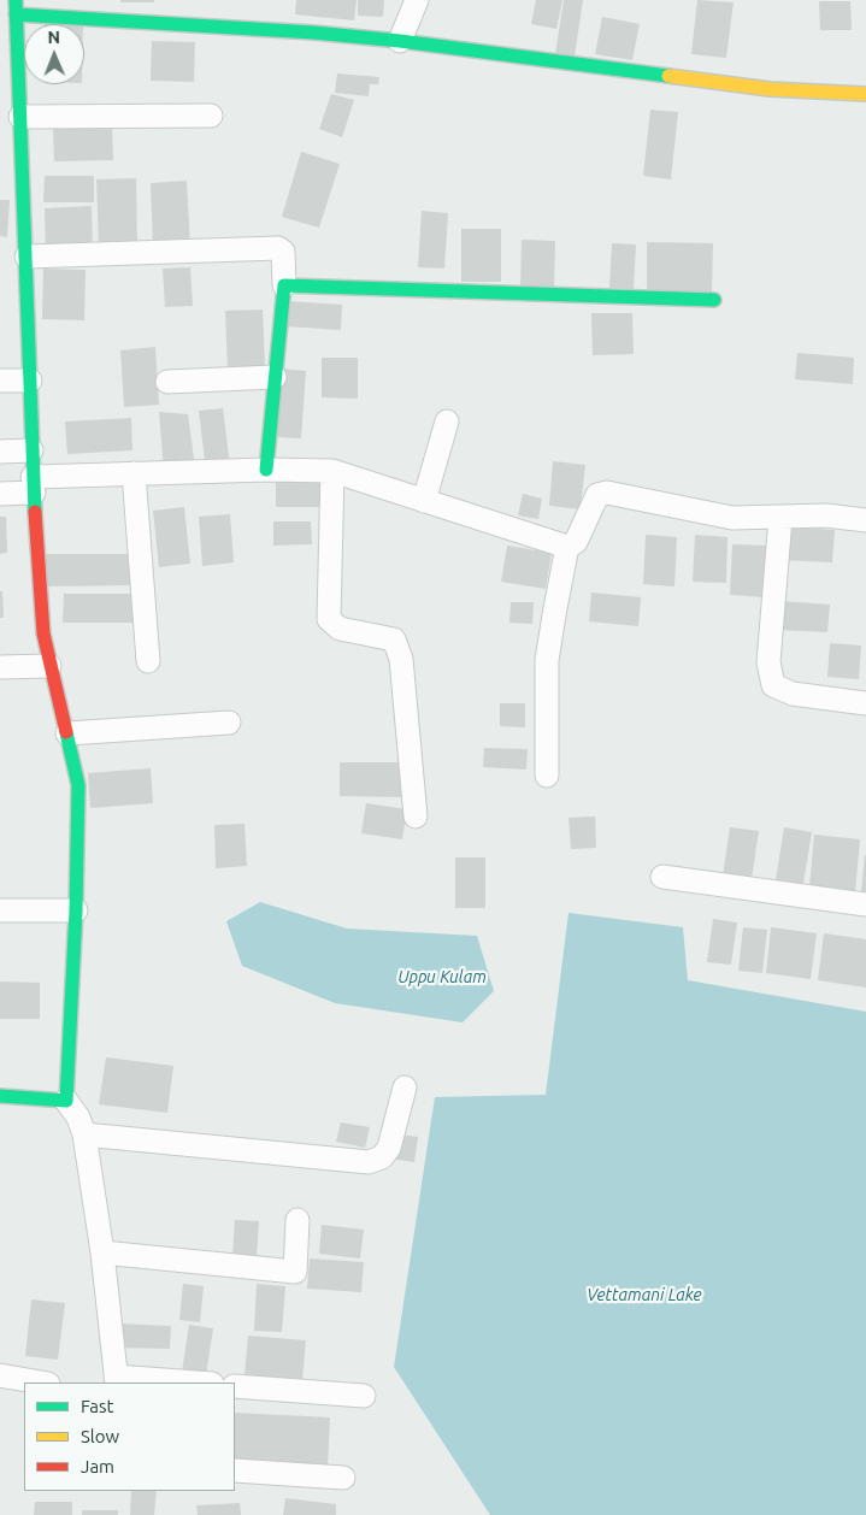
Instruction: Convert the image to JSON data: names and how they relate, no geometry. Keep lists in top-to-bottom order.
{
  "water": ["Uppu Kulam", "Vettamani Lake"],
  "legend": ["Fast", "Slow", "Jam"],
  "north": "top"
}
